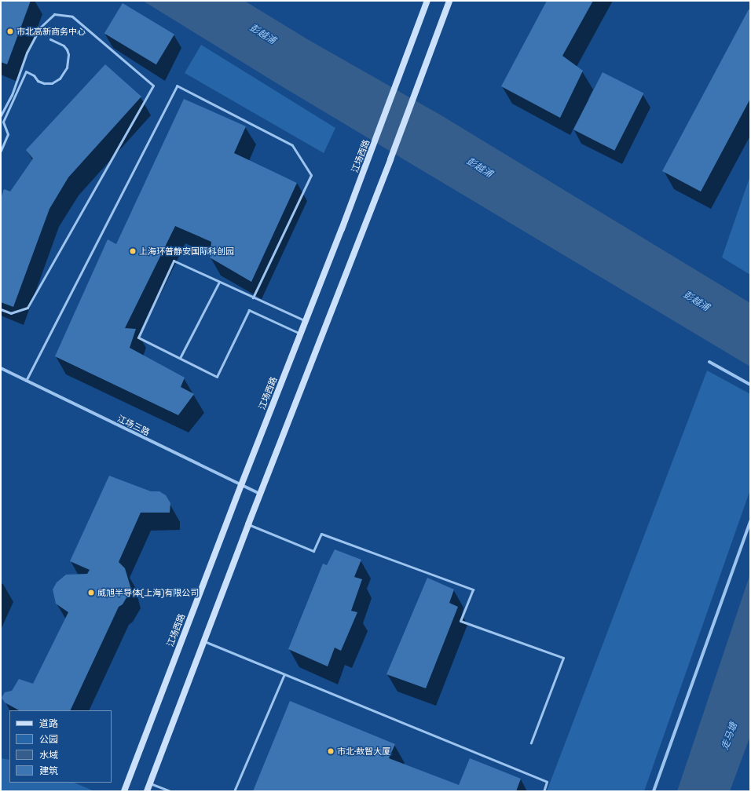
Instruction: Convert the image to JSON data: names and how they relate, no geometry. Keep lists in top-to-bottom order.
{
  "streets": {
    "main road": ["江场西路"],
    "street": ["江场三路"]
  },
  "crossings": [
    ["江场西路", "江场三路"]
  ],
  "water": ["彭越浦", "走马塘"],
  "places": [
    "市北高新商务中心",
    "上海环普静安国际科创园",
    "威旭半导体(上海)有限公司",
    "市北·数智大厦"
  ],
  "legend": [
    "道路",
    "公园",
    "水域",
    "建筑"
  ]
}
